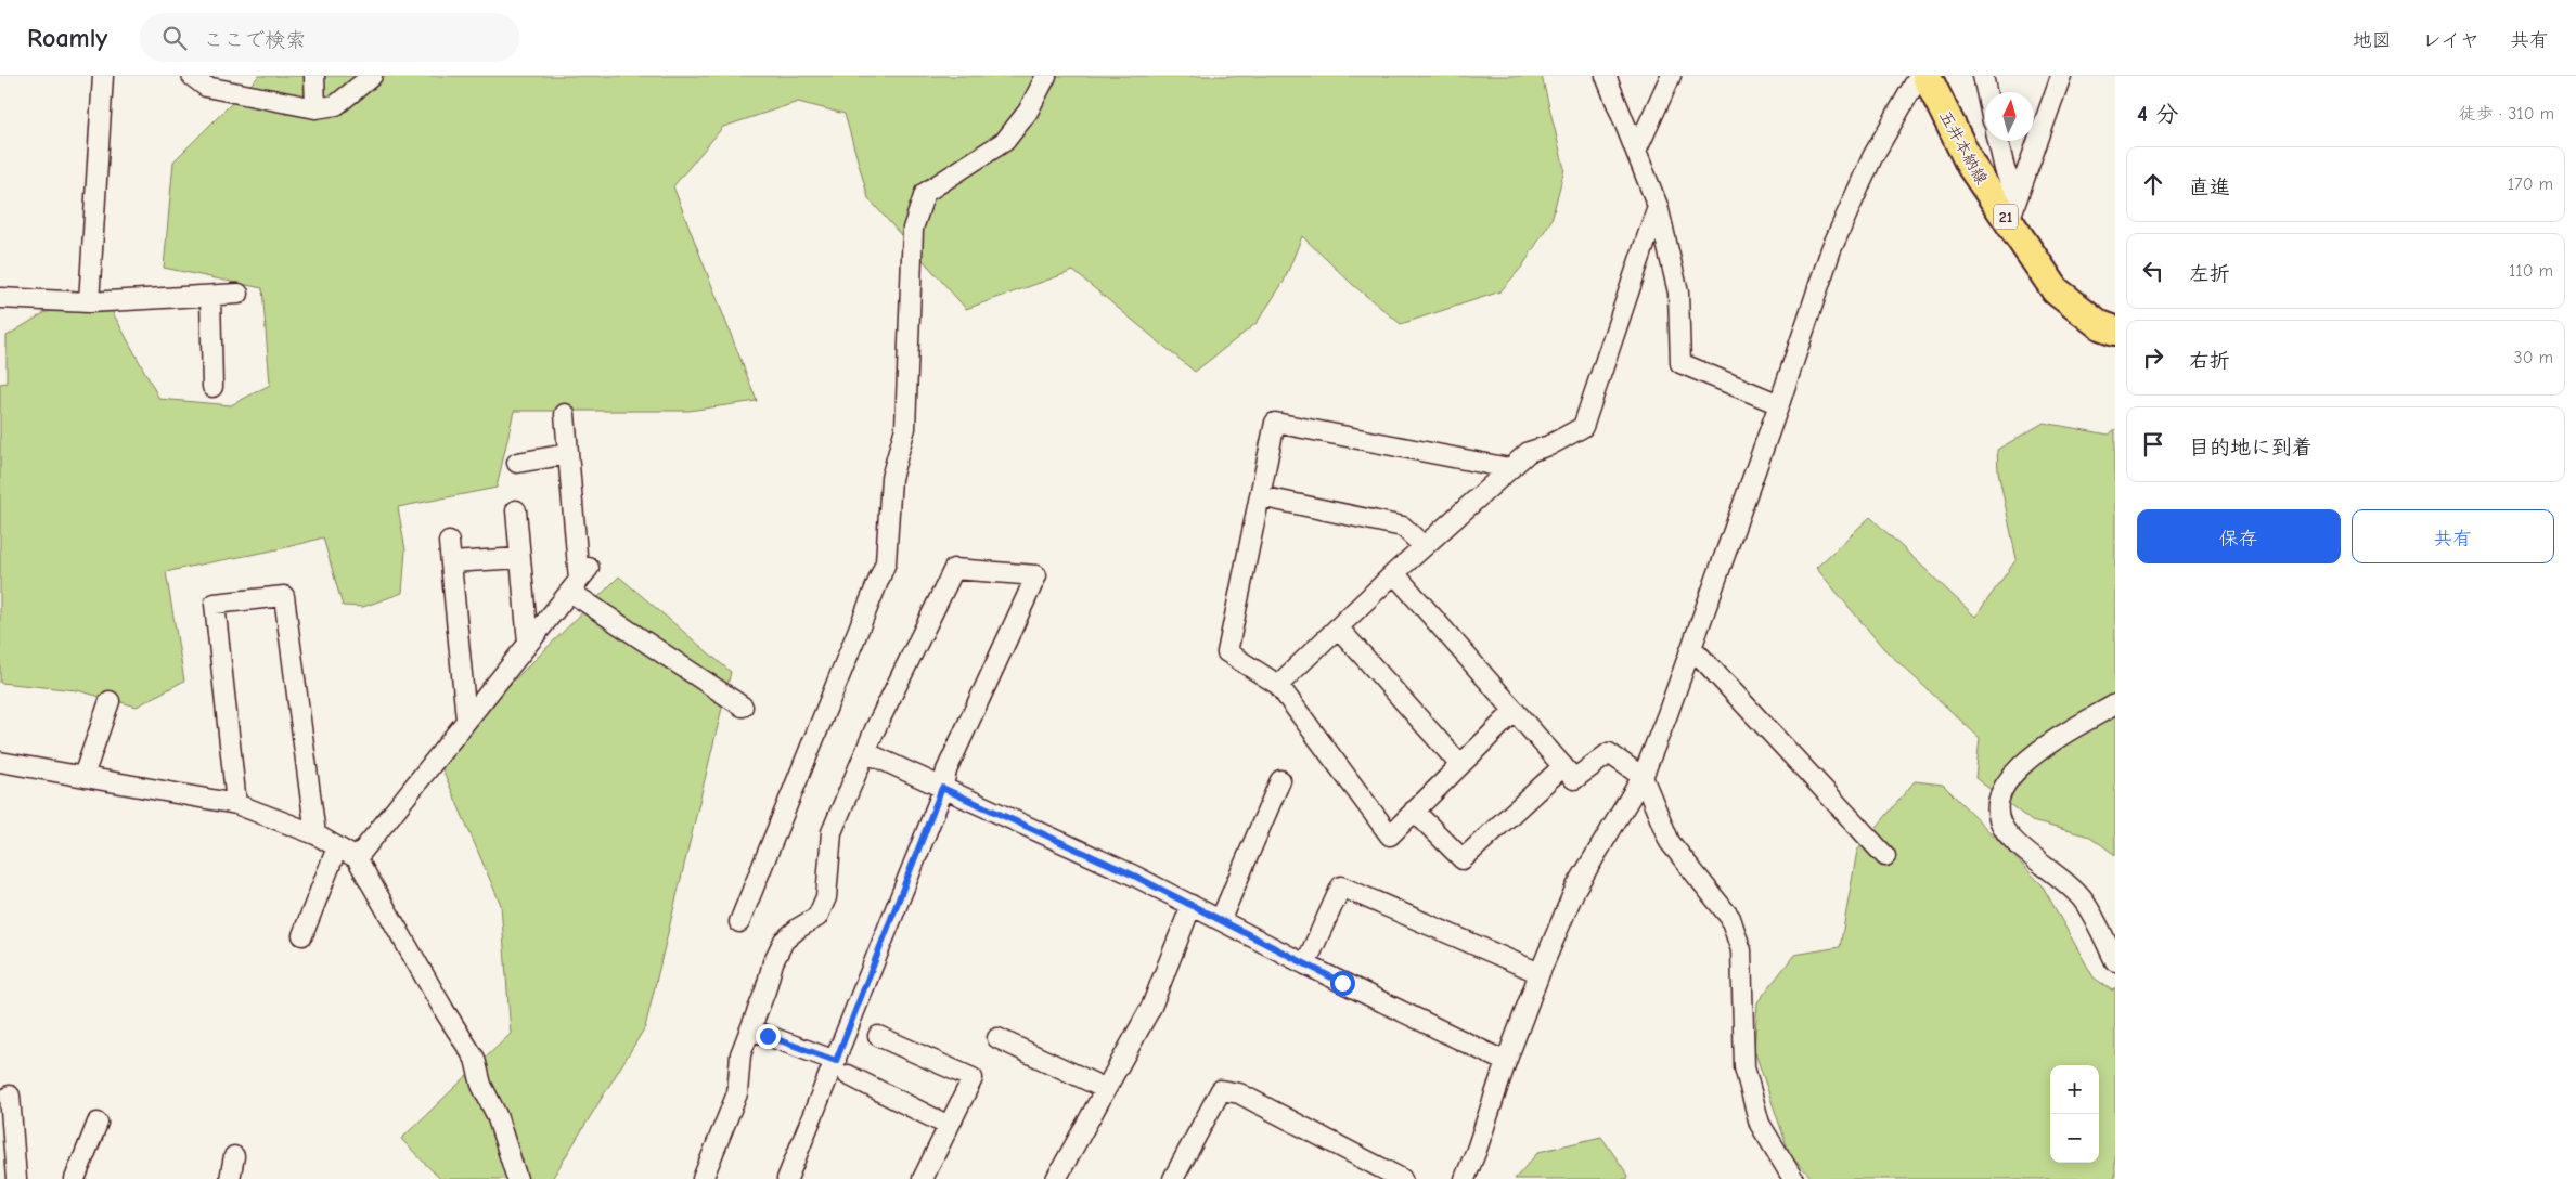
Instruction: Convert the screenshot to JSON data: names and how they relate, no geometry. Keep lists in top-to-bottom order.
{
  "streets": {
    "main road": ["五井本納線", "21"]
  },
  "north": "top",
  "page": {
    "header": "Roamly",
    "search": "ここで検索",
    "nav": ["地図", "レイヤ", "共有"],
    "heading": ["4 分", "徒歩 · 310 m"],
    "list": [
      ["直進", "170 m"],
      ["左折", "110 m"],
      ["右折", "30 m"],
      "目的地に到着"
    ],
    "buttons": ["保存", "共有"],
    "map_buttons": ["+", "−"]
  }
}
